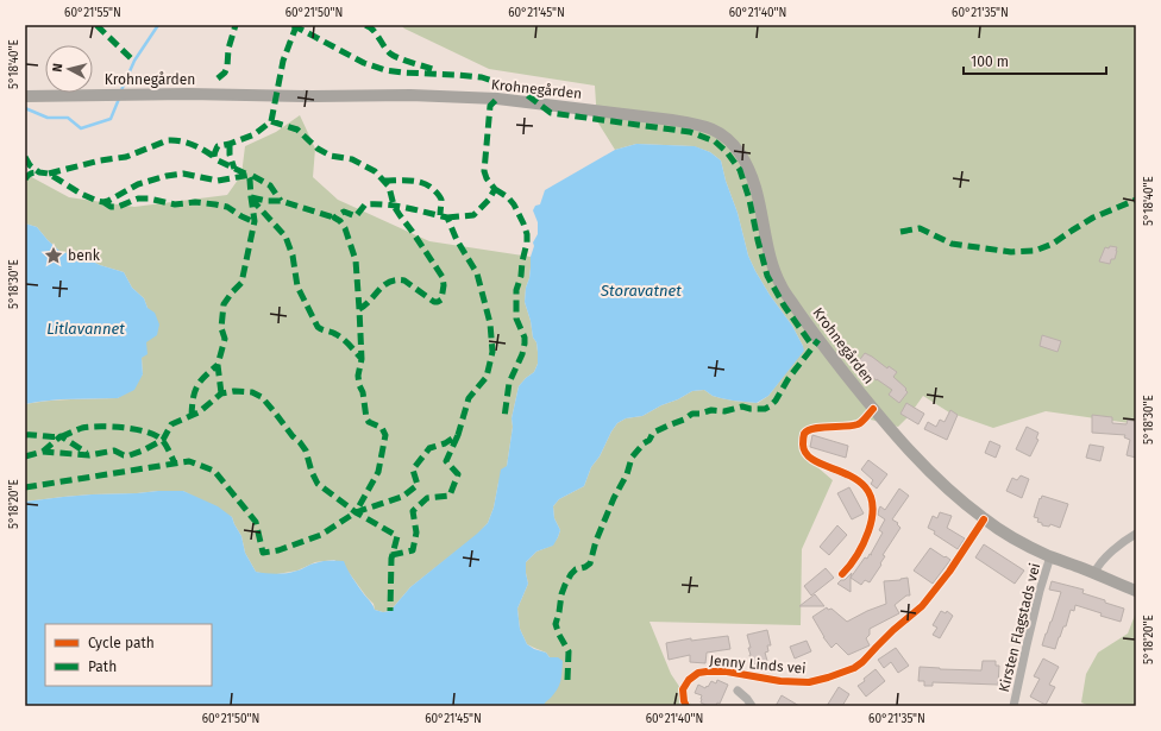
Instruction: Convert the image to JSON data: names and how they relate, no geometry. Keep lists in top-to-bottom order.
{
  "streets": {
    "main road": ["Krohnegården"],
    "street": ["Kirsten Flagstads vei", "Jenny Linds vei"]
  },
  "crossings": [
    ["Krohnegården", "Kirsten Flagstads vei"],
    ["Krohnegården", "Jenny Linds vei"]
  ],
  "water": ["Storavatnet", "Litlavannet"],
  "places": {
    "place": ["benk"]
  },
  "legend": ["Cycle path", "Path"],
  "scale_bar": "100 m",
  "north": "left",
  "coordinates": [
    "60°21'55\"N",
    "60°21'50\"N",
    "60°21'45\"N",
    "60°21'40\"N",
    "60°21'35\"N",
    "5°18'40\"E",
    "5°18'30\"E",
    "5°18'20\"E"
  ]
}
